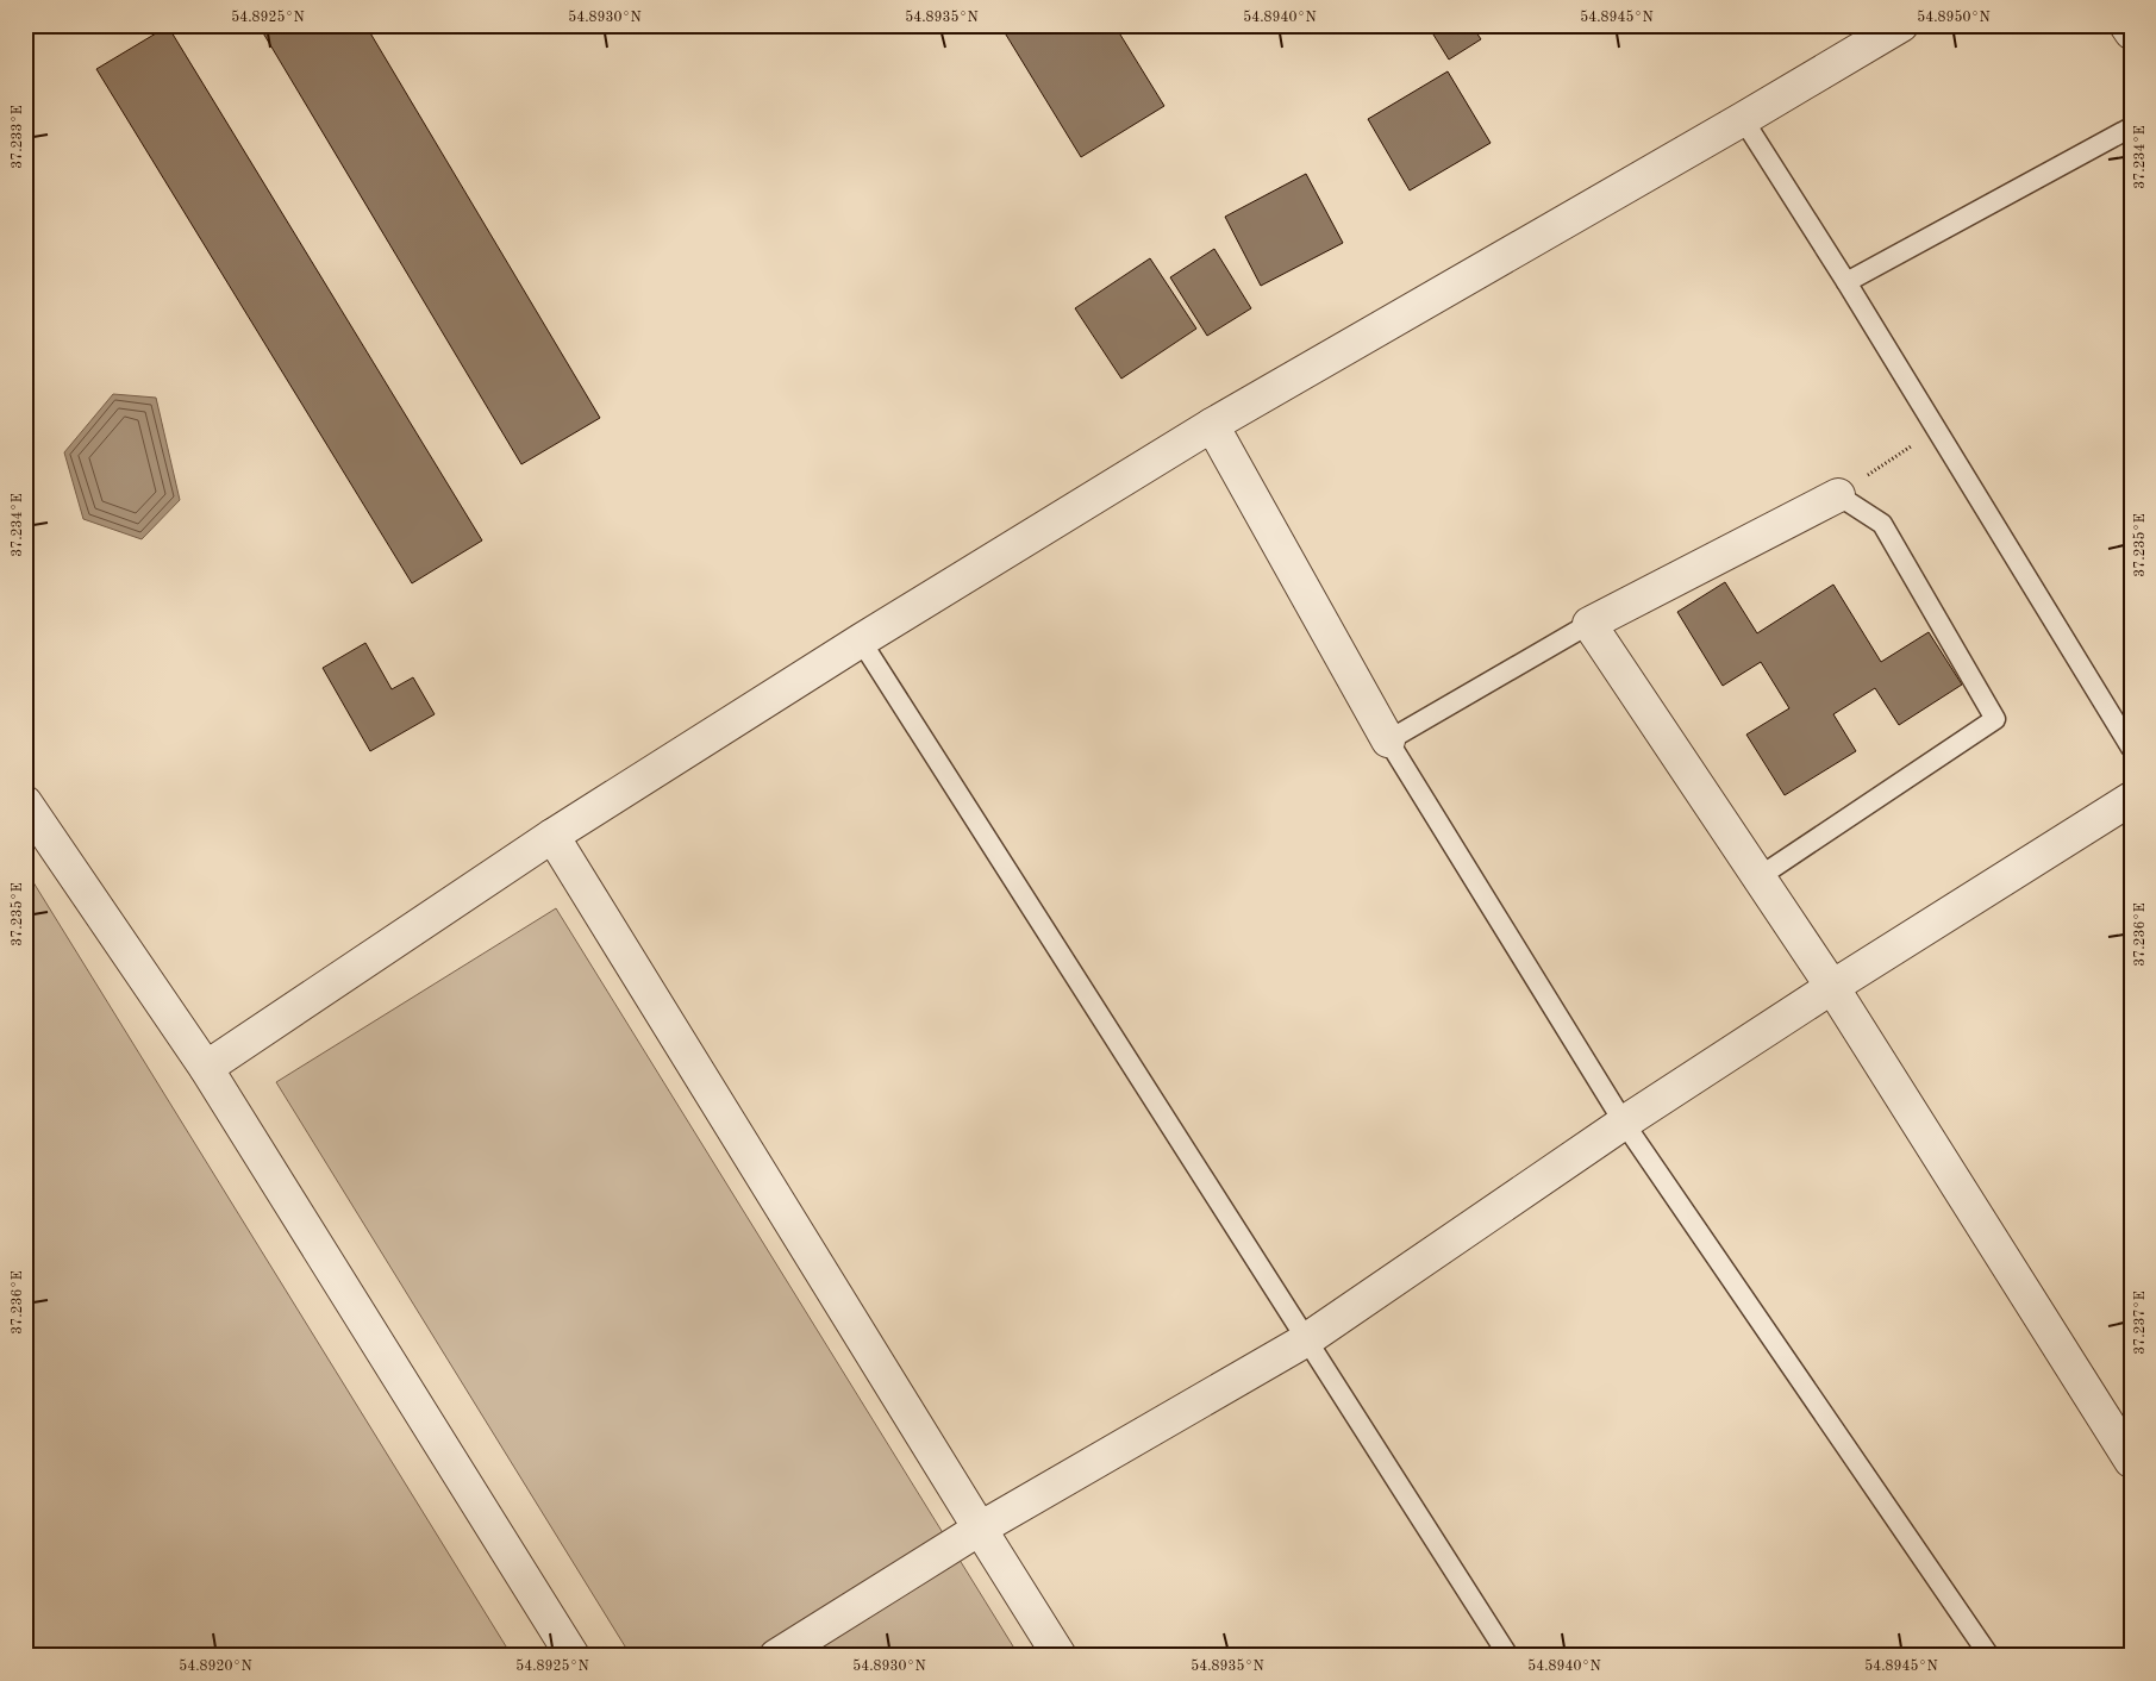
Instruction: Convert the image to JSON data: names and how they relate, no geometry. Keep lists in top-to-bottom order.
{
  "coordinates": [
    "54.8925°N",
    "54.8930°N",
    "54.8935°N",
    "54.8940°N",
    "54.8945°N",
    "54.8950°N",
    "37.233°E",
    "37.234°E",
    "37.235°E",
    "37.236°E",
    "37.237°E",
    "54.8920°N"
  ]
}
